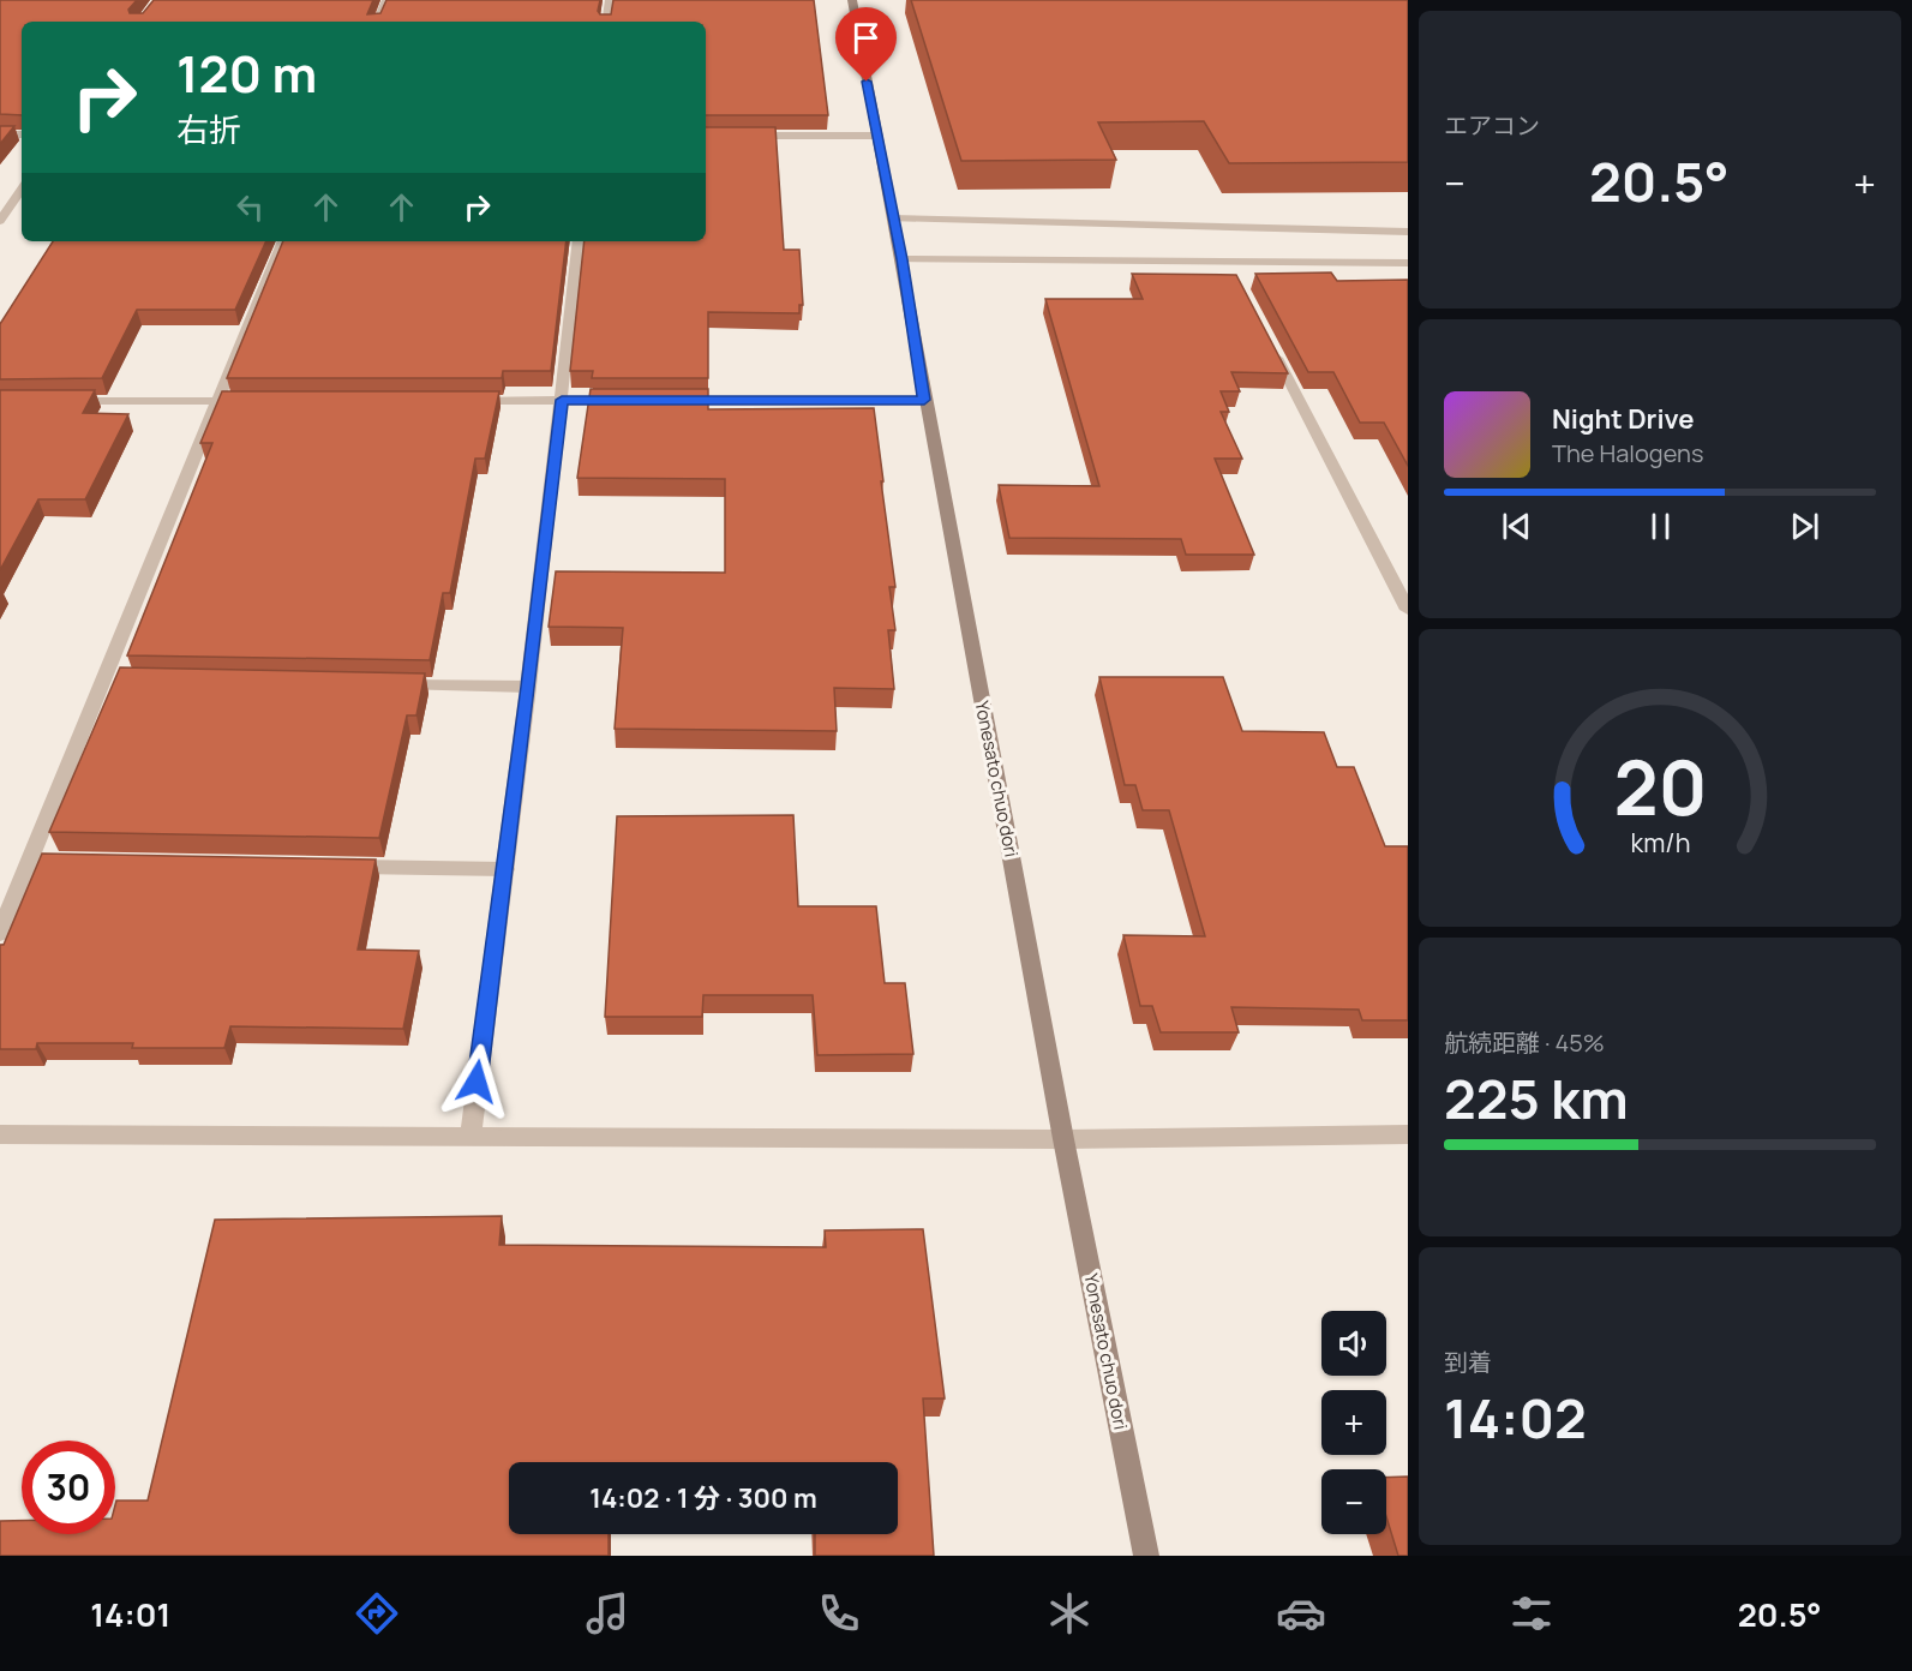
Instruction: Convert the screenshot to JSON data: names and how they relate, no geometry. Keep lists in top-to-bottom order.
{
  "streets": {
    "street": ["Yonesato chuo dori"]
  },
  "page": {
    "tile": [
      "エアコン",
      ["航続距離 · 45%", "225 km"],
      ["到着", "14:02"]
    ],
    "turn": ["120 m", "右折"],
    "heat": ["−", "20.5°", "+"],
    "song": ["Night Drive", "The Halogens"],
    "map_buttons": ["+", "−"],
    "limit": "30",
    "trip": "14:02 · 1 分 · 300 m",
    "tabs": ["14:01", "20.5°"],
    "gauge": ["20", "km/h"]
  }
}
